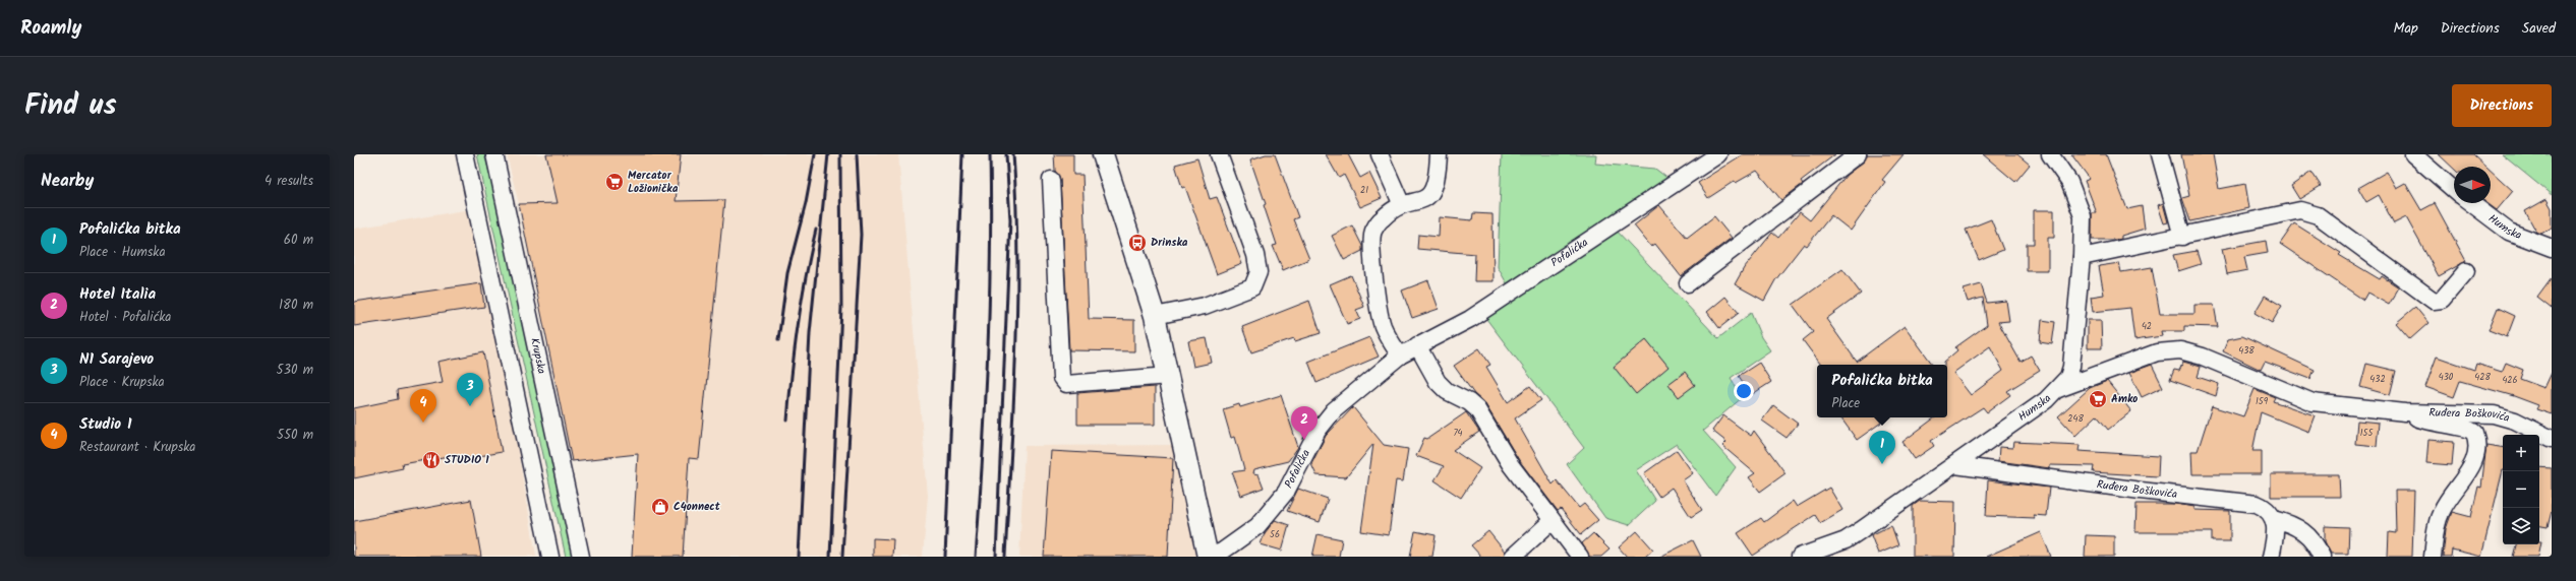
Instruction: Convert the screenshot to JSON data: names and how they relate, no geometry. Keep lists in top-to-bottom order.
{
  "streets": {
    "street": [
      "Humska",
      "Pofalićka",
      "Krupska",
      "Ruđera Boškovića"
    ]
  },
  "crossings": [
    ["Humska", "Ruđera Boškovića"]
  ],
  "places": {
    "supermarket": ["Mercator Ložionička", "Amko"],
    "bus stop": ["Drinska"],
    "restaurant": ["STUDIO 1"],
    "shop": ["C4onnect"]
  },
  "house_numbers": [
    "21",
    "42",
    "438",
    "430",
    "428",
    "432",
    "426",
    "159",
    "248",
    "74",
    "155",
    "56"
  ],
  "north": "right",
  "page": {
    "header": "Roamly",
    "nav": ["Map", "Directions", "Saved"],
    "title": "Find us",
    "buttons": "Directions",
    "heading": ["Nearby", "4 results"],
    "list": [
      {
        "mark": "1",
        "name": "Pofalićka bitka",
        "note": "Place · Humska",
        "value": "60 m"
      },
      {
        "mark": "2",
        "name": "Hotel Italia",
        "note": "Hotel · Pofalićka",
        "value": "180 m"
      },
      {
        "mark": "3",
        "name": "N1 Sarajevo",
        "note": "Place · Krupska",
        "value": "530 m"
      },
      {
        "mark": "4",
        "name": "Studio 1",
        "note": "Restaurant · Krupska",
        "value": "550 m"
      }
    ],
    "popup": ["Pofalićka bitka", "Place"],
    "pins": [
      "3",
      "4",
      "2",
      "1"
    ],
    "map_buttons": ["+", "−"]
  }
}
